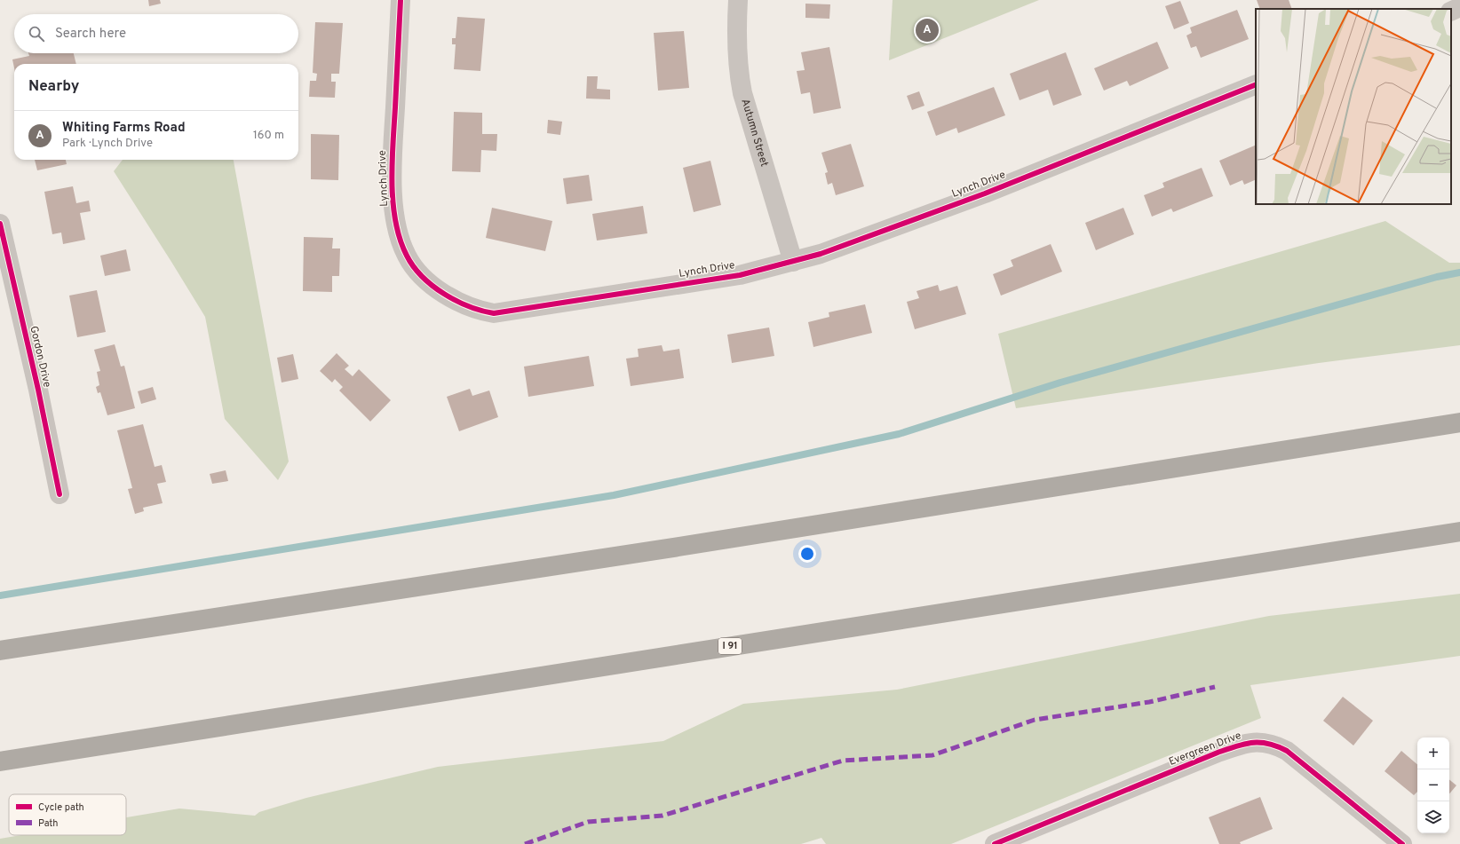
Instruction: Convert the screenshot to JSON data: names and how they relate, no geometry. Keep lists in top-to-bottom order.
{
  "streets": {
    "highway": ["I 91"],
    "street": [
      "Autumn Street",
      "Lynch Drive",
      "Gordon Drive",
      "Evergreen Drive"
    ]
  },
  "crossings": [
    ["Autumn Street", "Lynch Drive"]
  ],
  "legend": ["Cycle path", "Path"],
  "page": {
    "search": "Search here",
    "pins": "A",
    "heading": "Nearby",
    "list": [
      {
        "mark": "A",
        "name": "Whiting Farms Road",
        "note": "Park · Lynch Drive",
        "value": "160 m"
      }
    ],
    "map_buttons": ["+", "−"]
  }
}
